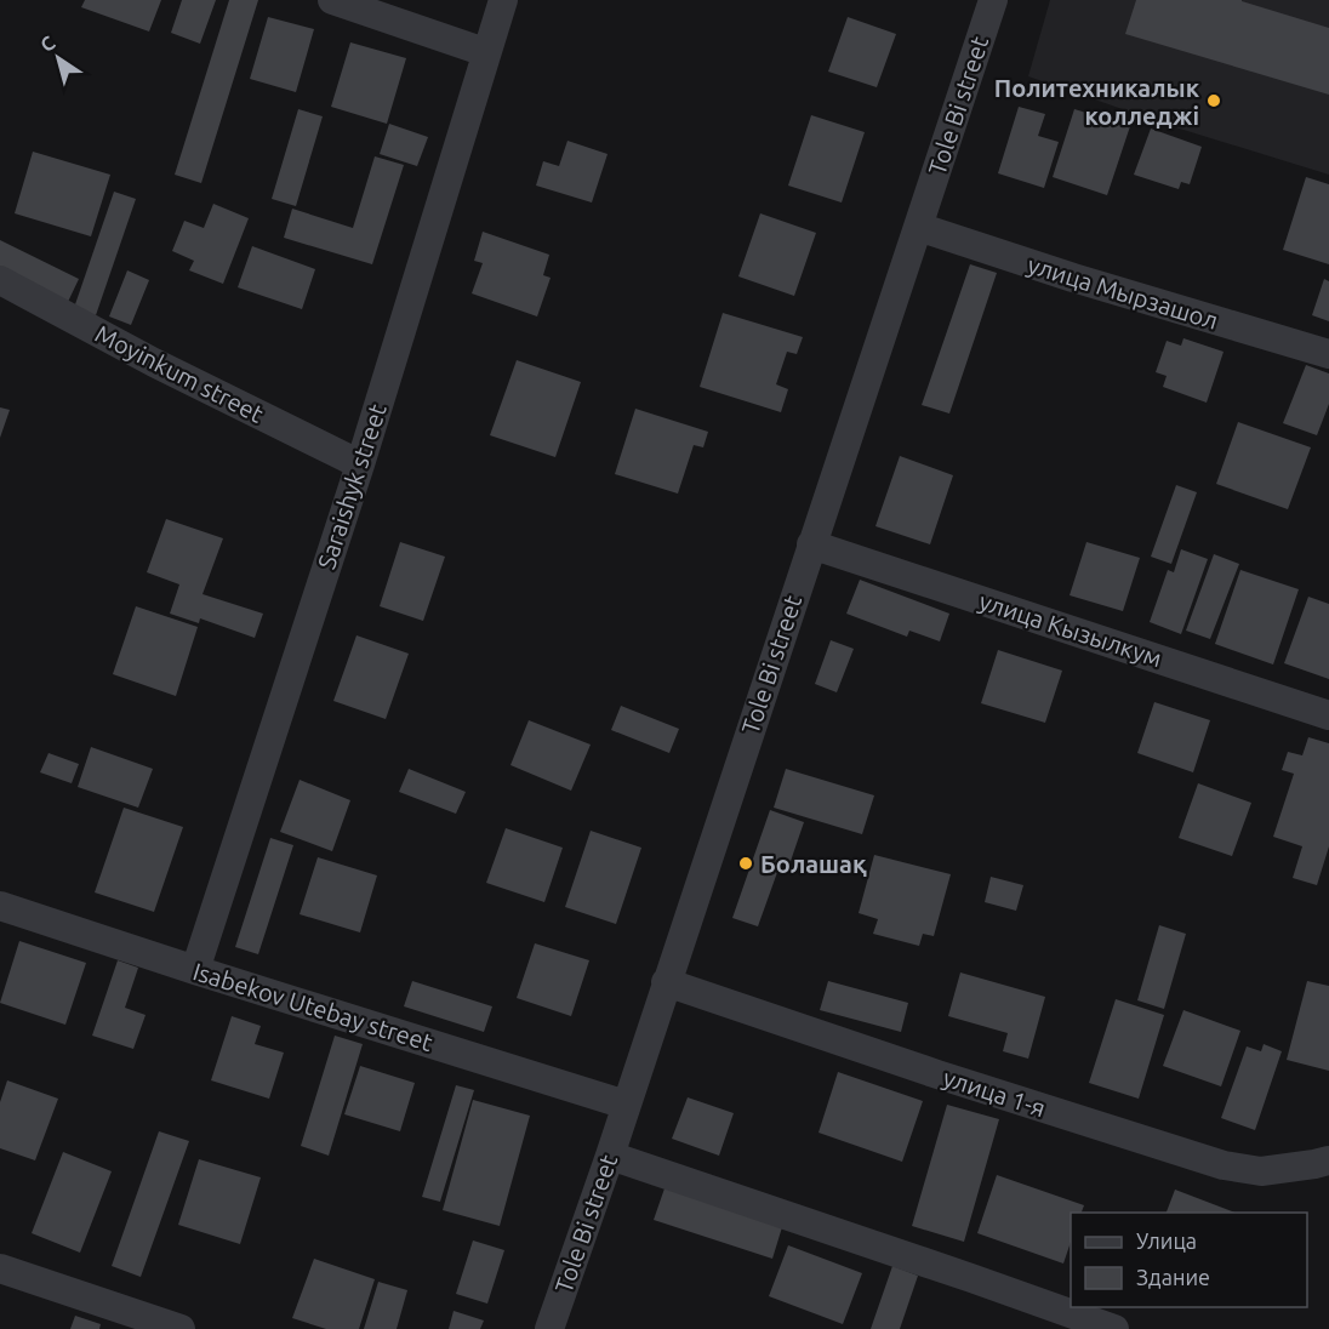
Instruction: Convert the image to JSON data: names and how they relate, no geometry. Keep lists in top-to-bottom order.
{
  "streets": {
    "street": [
      "Tole Bi street",
      "улица Мырзашол",
      "Moyinkum street",
      "Saraishyk street",
      "улица Кызылкум",
      "Isabekov Utebay street",
      "улица 1-я"
    ]
  },
  "crossings": [
    ["Tole Bi street", "улица Мырзашол"],
    ["Tole Bi street", "улица Кызылкум"],
    ["Tole Bi street", "Isabekov Utebay street"],
    ["Tole Bi street", "улица 1-я"],
    ["Moyinkum street", "Saraishyk street"],
    ["Saraishyk street", "Isabekov Utebay street"]
  ],
  "places": ["Политехникалык колледжі", "Болашақ"],
  "legend": ["Улица", "Здание"],
  "north": "top left"
}
